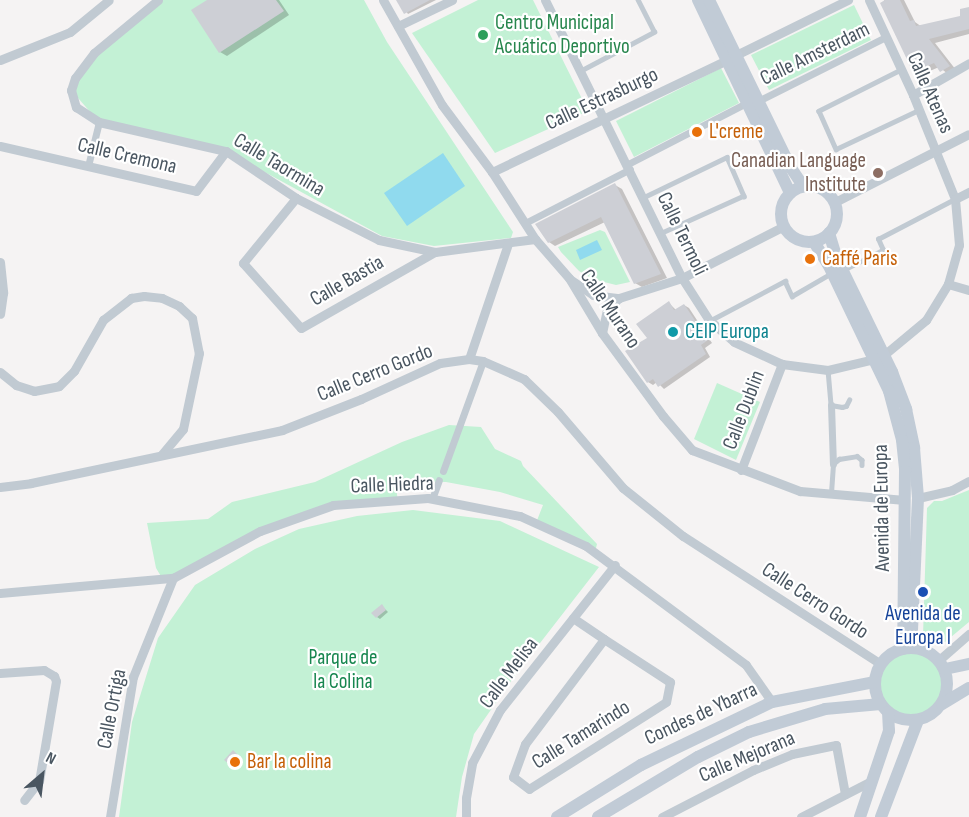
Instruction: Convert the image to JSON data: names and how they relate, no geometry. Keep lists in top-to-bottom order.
{
  "streets": {
    "main road": ["Avenida de Europa", "Condes de Ybarra"],
    "street": [
      "Calle Amsterdam",
      "Calle Atenas",
      "Calle Estrasburgo",
      "Calle Cremona",
      "Calle Taormina",
      "Calle Termoli",
      "Calle Bastia",
      "Calle Murano",
      "Calle Cerro Gordo",
      "Calle Dublin",
      "Calle Hiedra",
      "Calle Melisa",
      "Calle Ortiga",
      "Calle Tamarindo",
      "Calle Mejorana"
    ]
  },
  "crossings": [
    ["Calle Amsterdam", "Calle Atenas"],
    ["Calle Amsterdam", "Calle Termoli"],
    ["Calle Amsterdam", "Calle Murano"],
    ["Calle Atenas", "Calle Termoli"],
    ["Calle Atenas", "Avenida de Europa"],
    ["Calle Estrasburgo", "Calle Termoli"],
    ["Calle Estrasburgo", "Calle Murano"],
    ["Calle Cremona", "Calle Taormina"],
    ["Calle Taormina", "Calle Bastia"],
    ["Calle Taormina", "Calle Murano"],
    ["Calle Termoli", "Calle Dublin"],
    ["Calle Termoli", "Avenida de Europa"],
    ["Calle Murano", "Calle Dublin"],
    ["Calle Murano", "Avenida de Europa"],
    ["Calle Cerro Gordo", "Avenida de Europa"],
    ["Calle Cerro Gordo", "Condes de Ybarra"],
    ["Calle Hiedra", "Calle Melisa"],
    ["Calle Hiedra", "Calle Ortiga"],
    ["Calle Hiedra", "Condes de Ybarra"],
    ["Avenida de Europa", "Condes de Ybarra"],
    ["Calle Melisa", "Calle Tamarindo"]
  ],
  "parks": ["Parque de la Colina"],
  "places": [
    "Centro Municipal Acuático Deportivo",
    "L'creme",
    "Canadian Language Institute",
    "Caffé Paris",
    "CEIP Europa",
    "Avenida de Europa I",
    "Bar la colina"
  ],
  "north": "top right"
}
